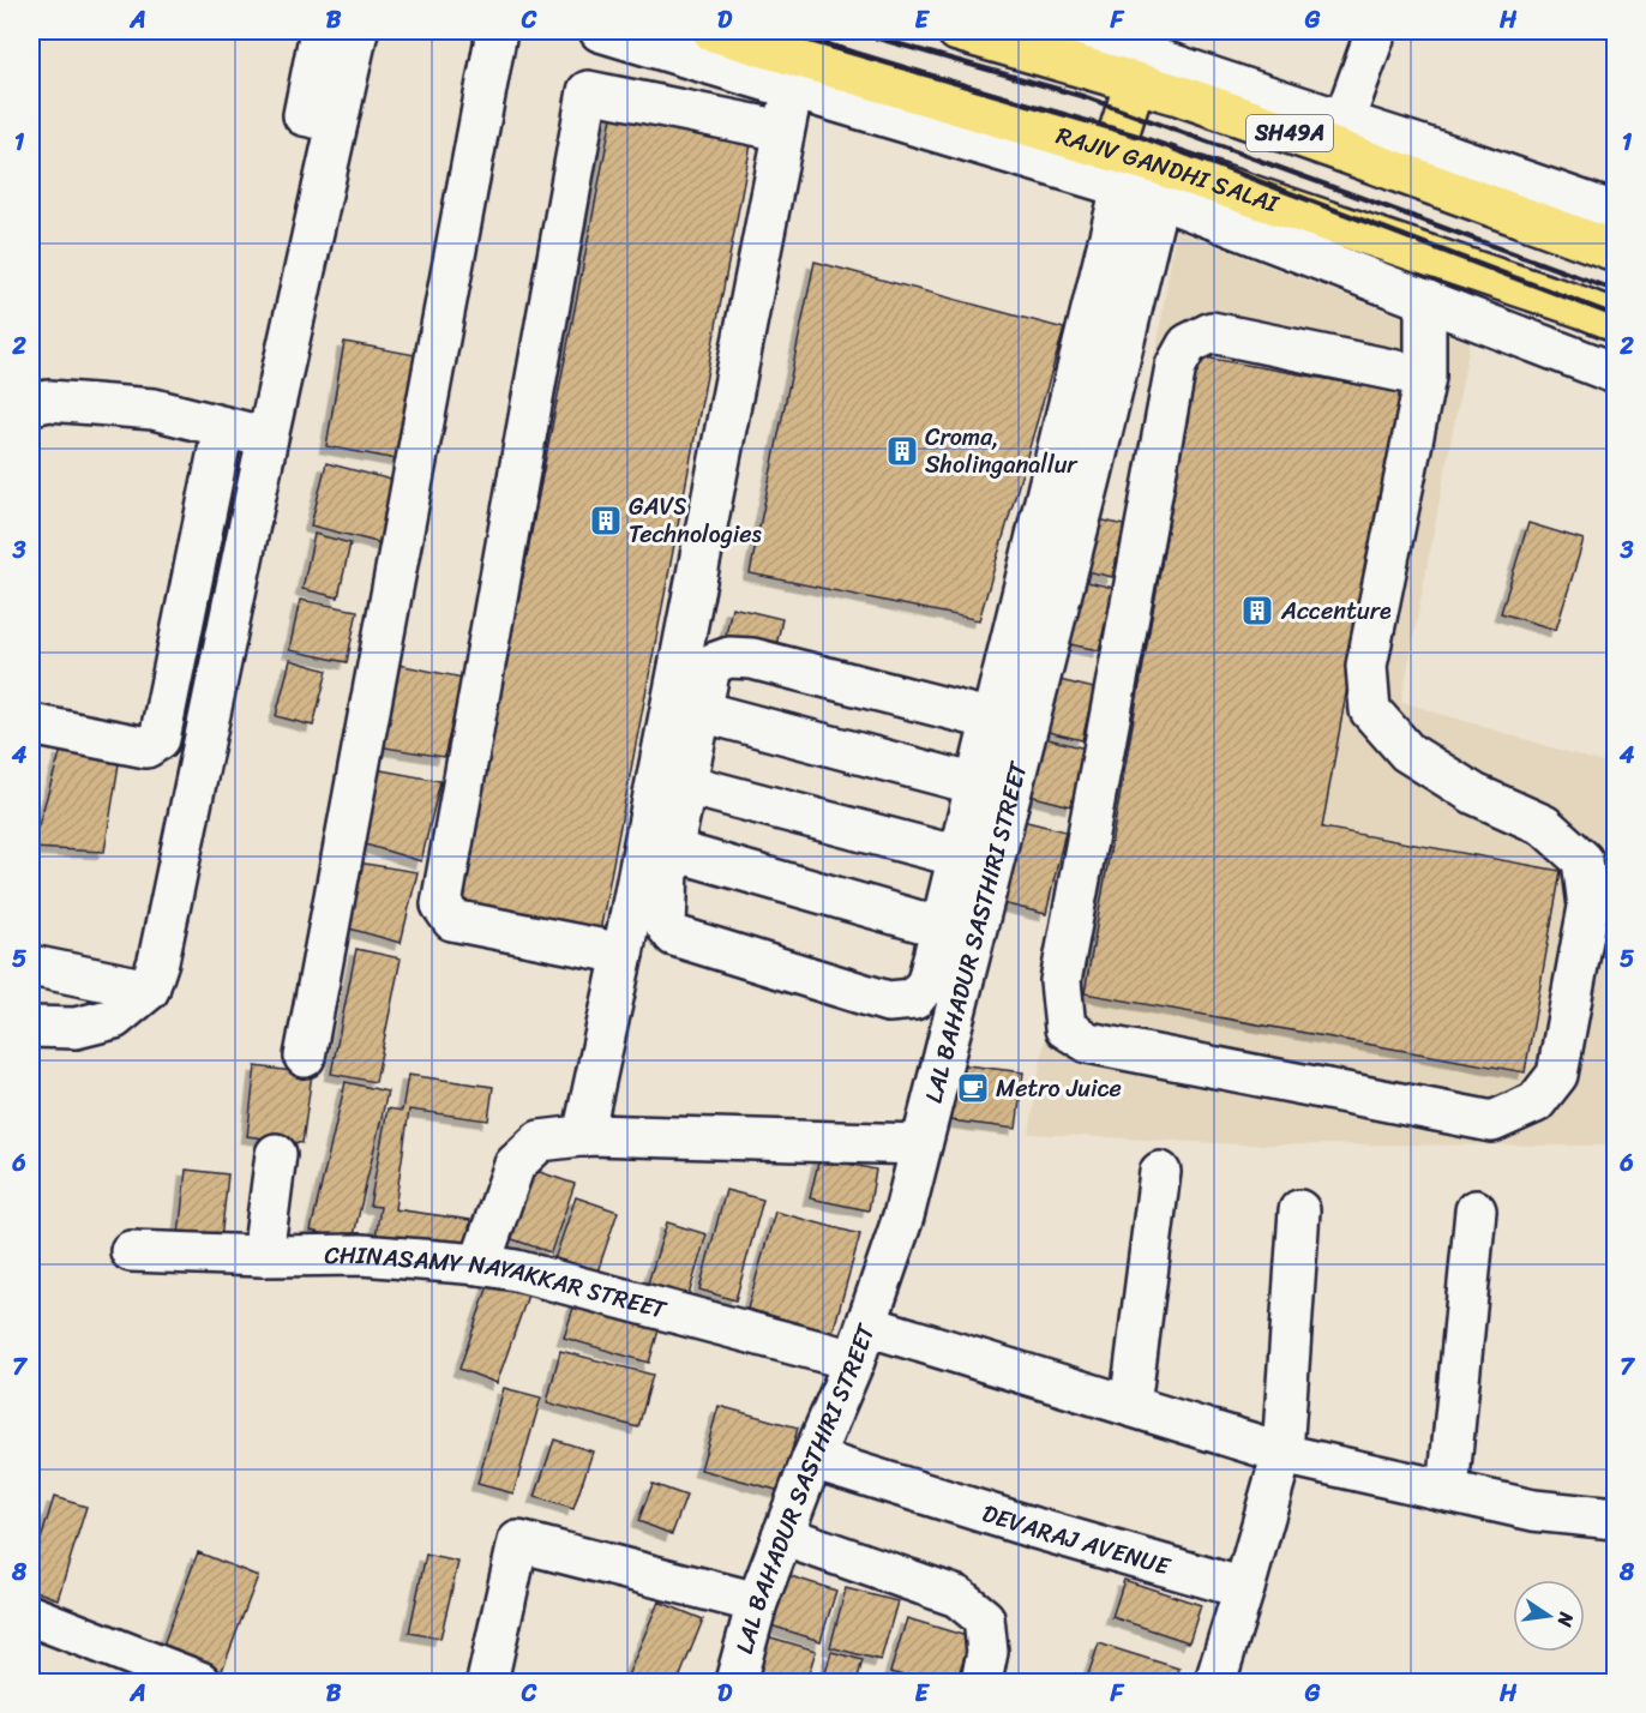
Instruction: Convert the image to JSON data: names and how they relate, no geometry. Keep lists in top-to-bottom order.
{
  "streets": {
    "main road": ["SH49A", "RAJIV GANDHI SALAI"],
    "street": ["LAL BAHADUR SASTHIRI STREET", "CHINASAMY NAYAKKAR STREET", "DEVARAJ AVENUE"]
  },
  "crossings": [
    ["RAJIV GANDHI SALAI", "LAL BAHADUR SASTHIRI STREET"],
    ["LAL BAHADUR SASTHIRI STREET", "CHINASAMY NAYAKKAR STREET"],
    ["LAL BAHADUR SASTHIRI STREET", "DEVARAJ AVENUE"]
  ],
  "places": {
    "building": ["Croma, Sholinganallur", "GAVS Technologies", "Accenture"],
    "cafe": ["Metro Juice"]
  },
  "north": "right",
  "grid": {
    "columns": [
      "A",
      "B",
      "C",
      "D",
      "E",
      "F",
      "G",
      "H"
    ],
    "rows": [
      "1",
      "2",
      "3",
      "4",
      "5",
      "6",
      "7",
      "8"
    ]
  }
}
